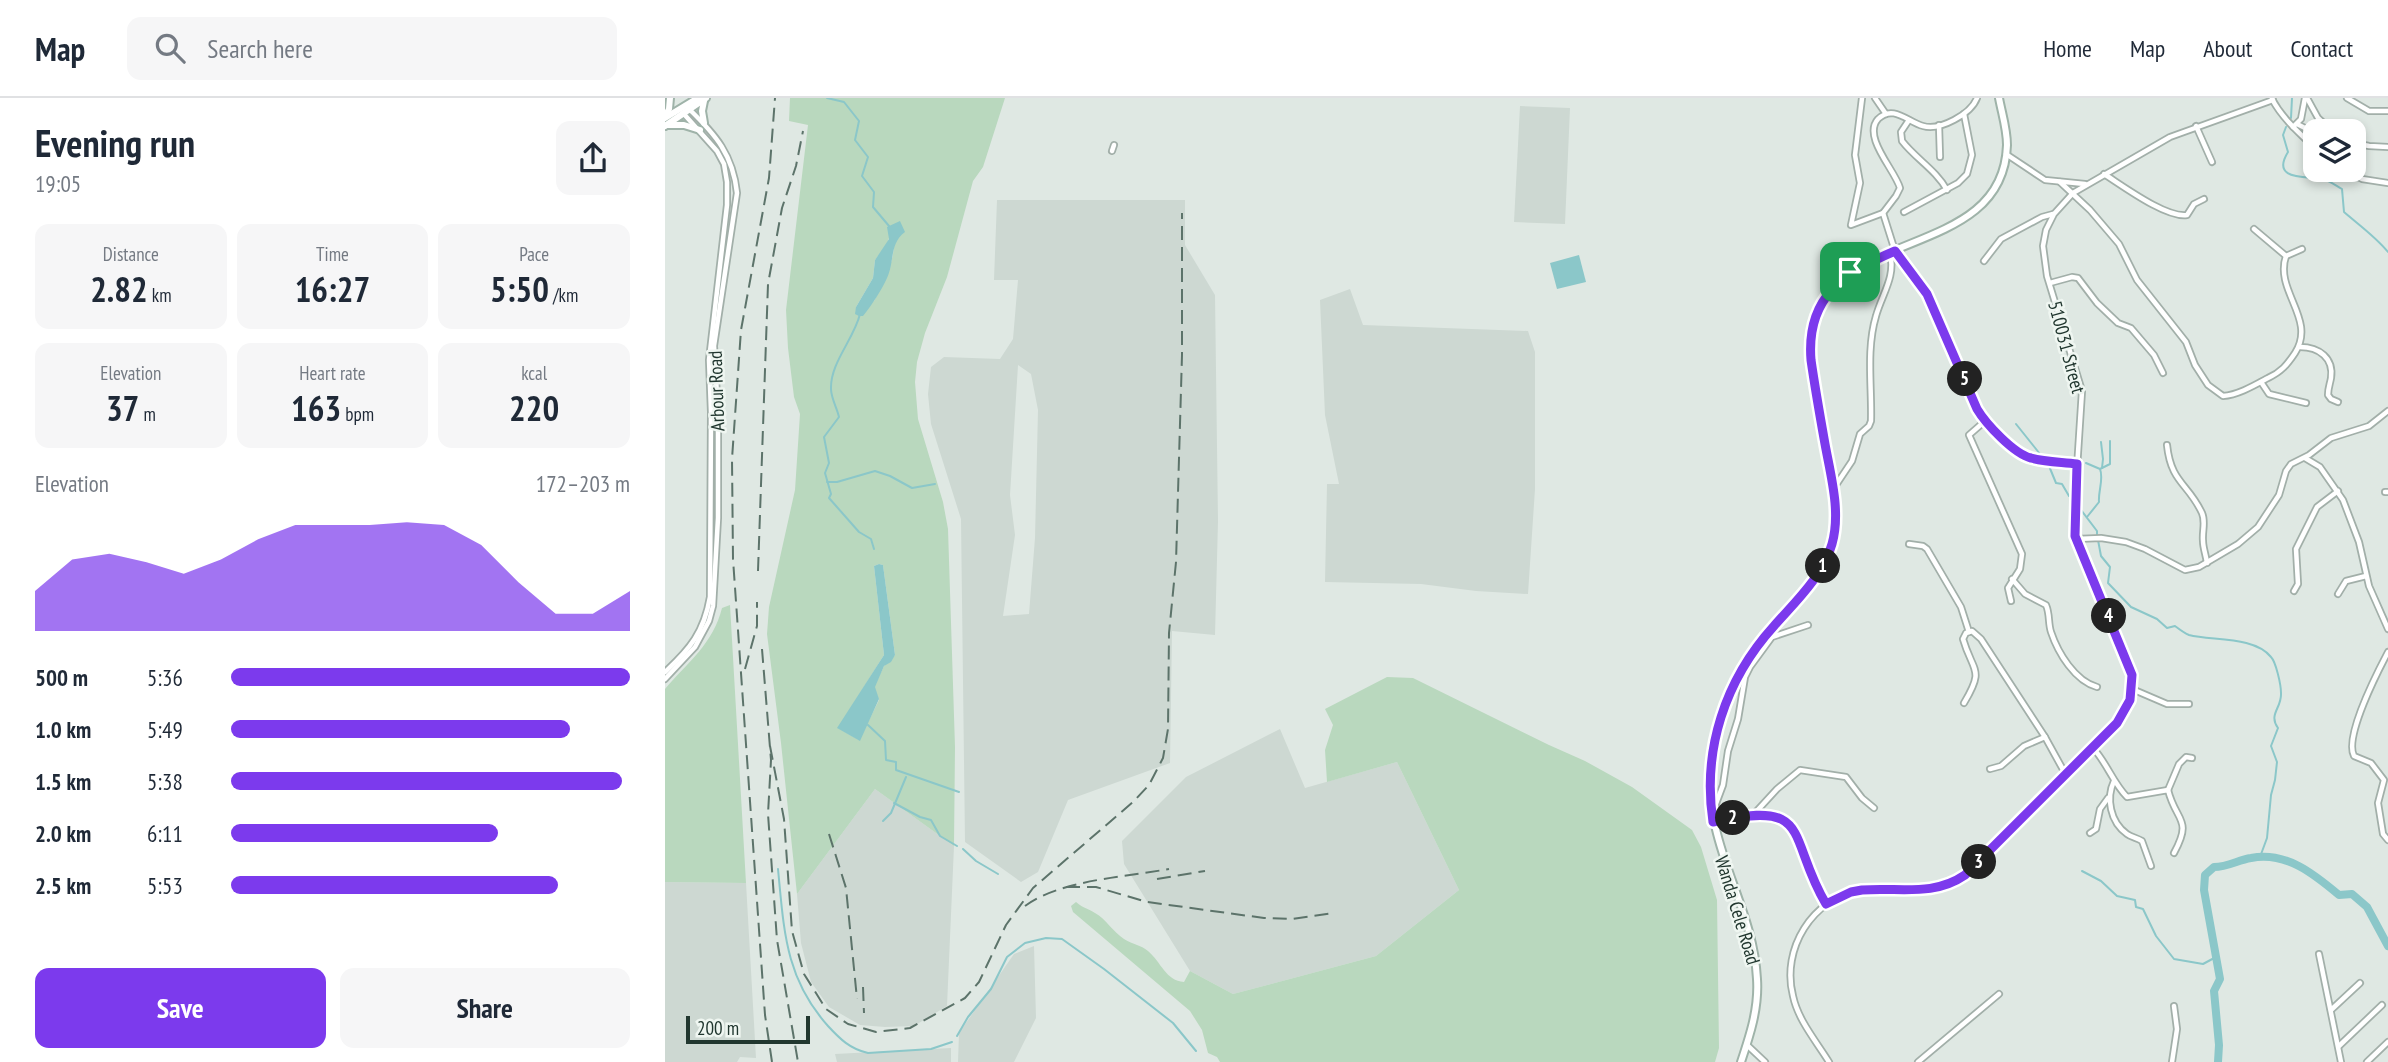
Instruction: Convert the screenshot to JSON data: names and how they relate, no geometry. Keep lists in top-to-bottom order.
{
  "streets": {
    "street": ["510031 Street", "Arbour Road", "Wanda Cele Road"]
  },
  "scale_bar": "200 m",
  "page": {
    "header": "Map",
    "search": "Search here",
    "nav": [
      "Home",
      "Map",
      "About",
      "Contact"
    ],
    "heading": ["Evening run", "19:05"],
    "stats": [
      ["Distance", "2.82 km"],
      ["Time", "16:27"],
      ["Pace", "5:50 /km"],
      ["Elevation", "37 m"],
      ["Heart rate", "163 bpm"],
      ["kcal", "220"]
    ],
    "pins": [
      "5",
      "1",
      "4",
      "2",
      "3"
    ],
    "chart": ["Elevation", "172–203 m"],
    "list": [
      {
        "name": "500 m",
        "note": "5:36"
      },
      {
        "name": "1.0 km",
        "note": "5:49"
      },
      {
        "name": "1.5 km",
        "note": "5:38"
      },
      {
        "name": "2.0 km",
        "note": "6:11"
      },
      {
        "name": "2.5 km",
        "note": "5:53"
      }
    ],
    "buttons": ["Save", "Share"],
    "scale": "200 m"
  }
}
